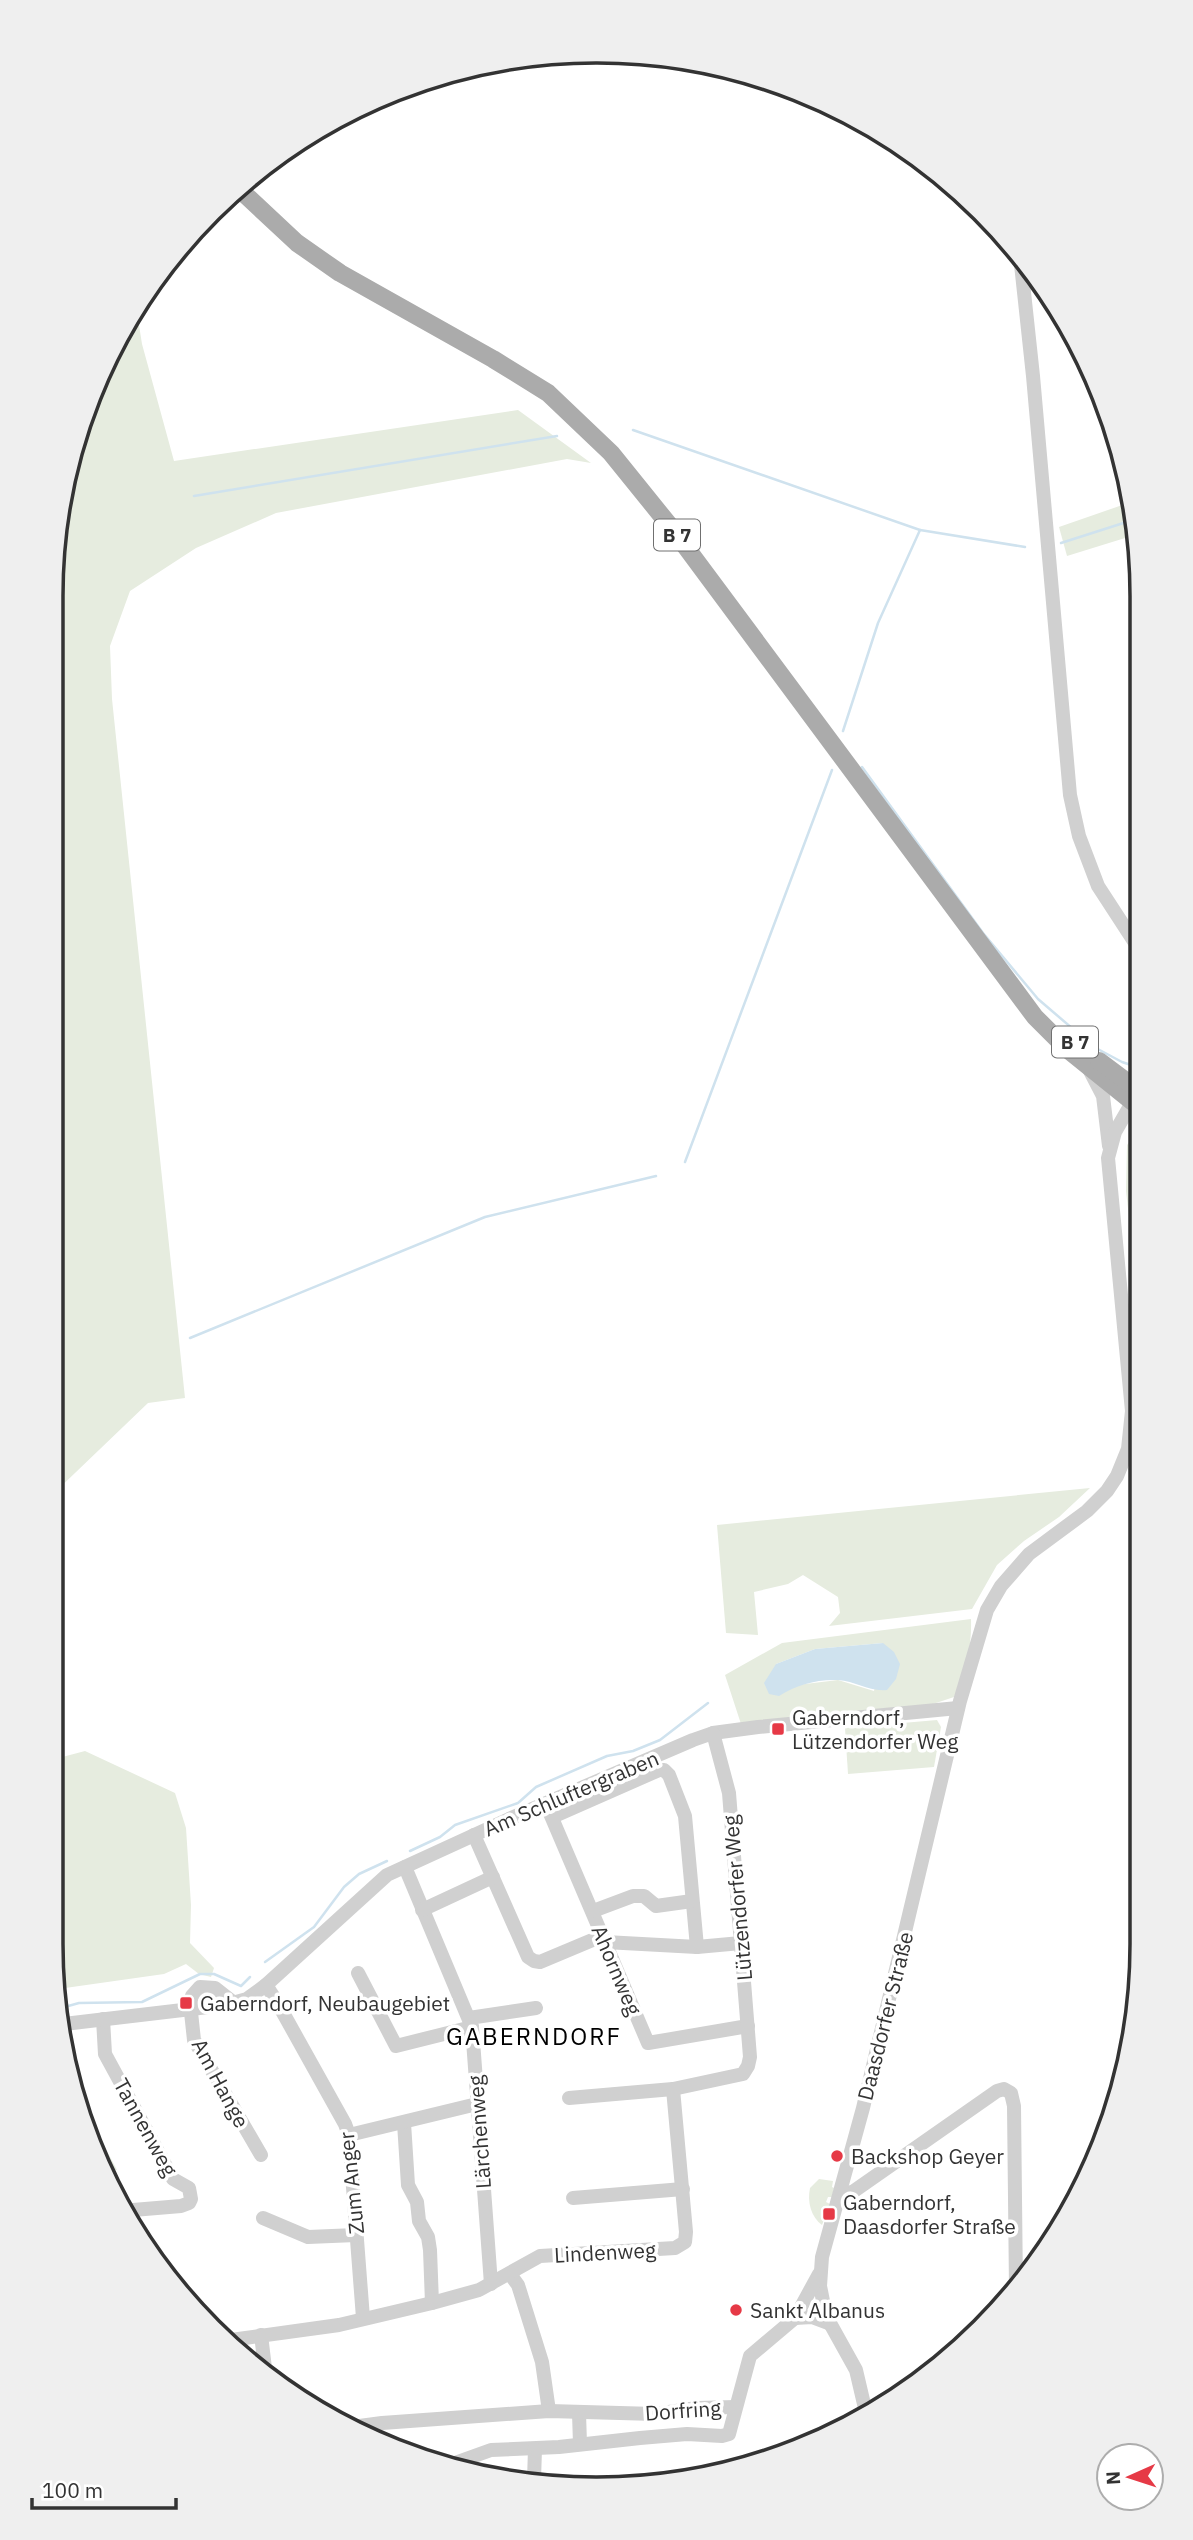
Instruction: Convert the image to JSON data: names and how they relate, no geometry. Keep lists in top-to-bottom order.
{
  "streets": {
    "main road": ["B 7"],
    "street": [
      "Am Schluftergraben",
      "Lützendorfer Weg",
      "Ahornweg",
      "Daasdorfer Straße",
      "Am Hange",
      "Tannenweg",
      "Lärchenweg",
      "Zum Anger",
      "Lindenweg",
      "Dorfring"
    ]
  },
  "crossings": [
    ["B 7", "Daasdorfer Straße"],
    ["Am Schluftergraben", "Lützendorfer Weg"],
    ["Am Schluftergraben", "Ahornweg"],
    ["Am Schluftergraben", "Daasdorfer Straße"],
    ["Am Schluftergraben", "Am Hange"],
    ["Am Schluftergraben", "Tannenweg"],
    ["Am Schluftergraben", "Lärchenweg"],
    ["Am Schluftergraben", "Zum Anger"],
    ["Lützendorfer Weg", "Ahornweg"],
    ["Lützendorfer Weg", "Lindenweg"],
    ["Lärchenweg", "Lindenweg"],
    ["Zum Anger", "Lindenweg"]
  ],
  "districts": ["GABERNDORF"],
  "places": {
    "transit": ["Gaberndorf, Lützendorfer Weg", "Gaberndorf, Neubaugebiet", "Gaberndorf, Daasdorfer Straße"],
    "other": ["Backshop Geyer", "Sankt Albanus"]
  },
  "scale_bar": "100 m",
  "north": "left"
}
